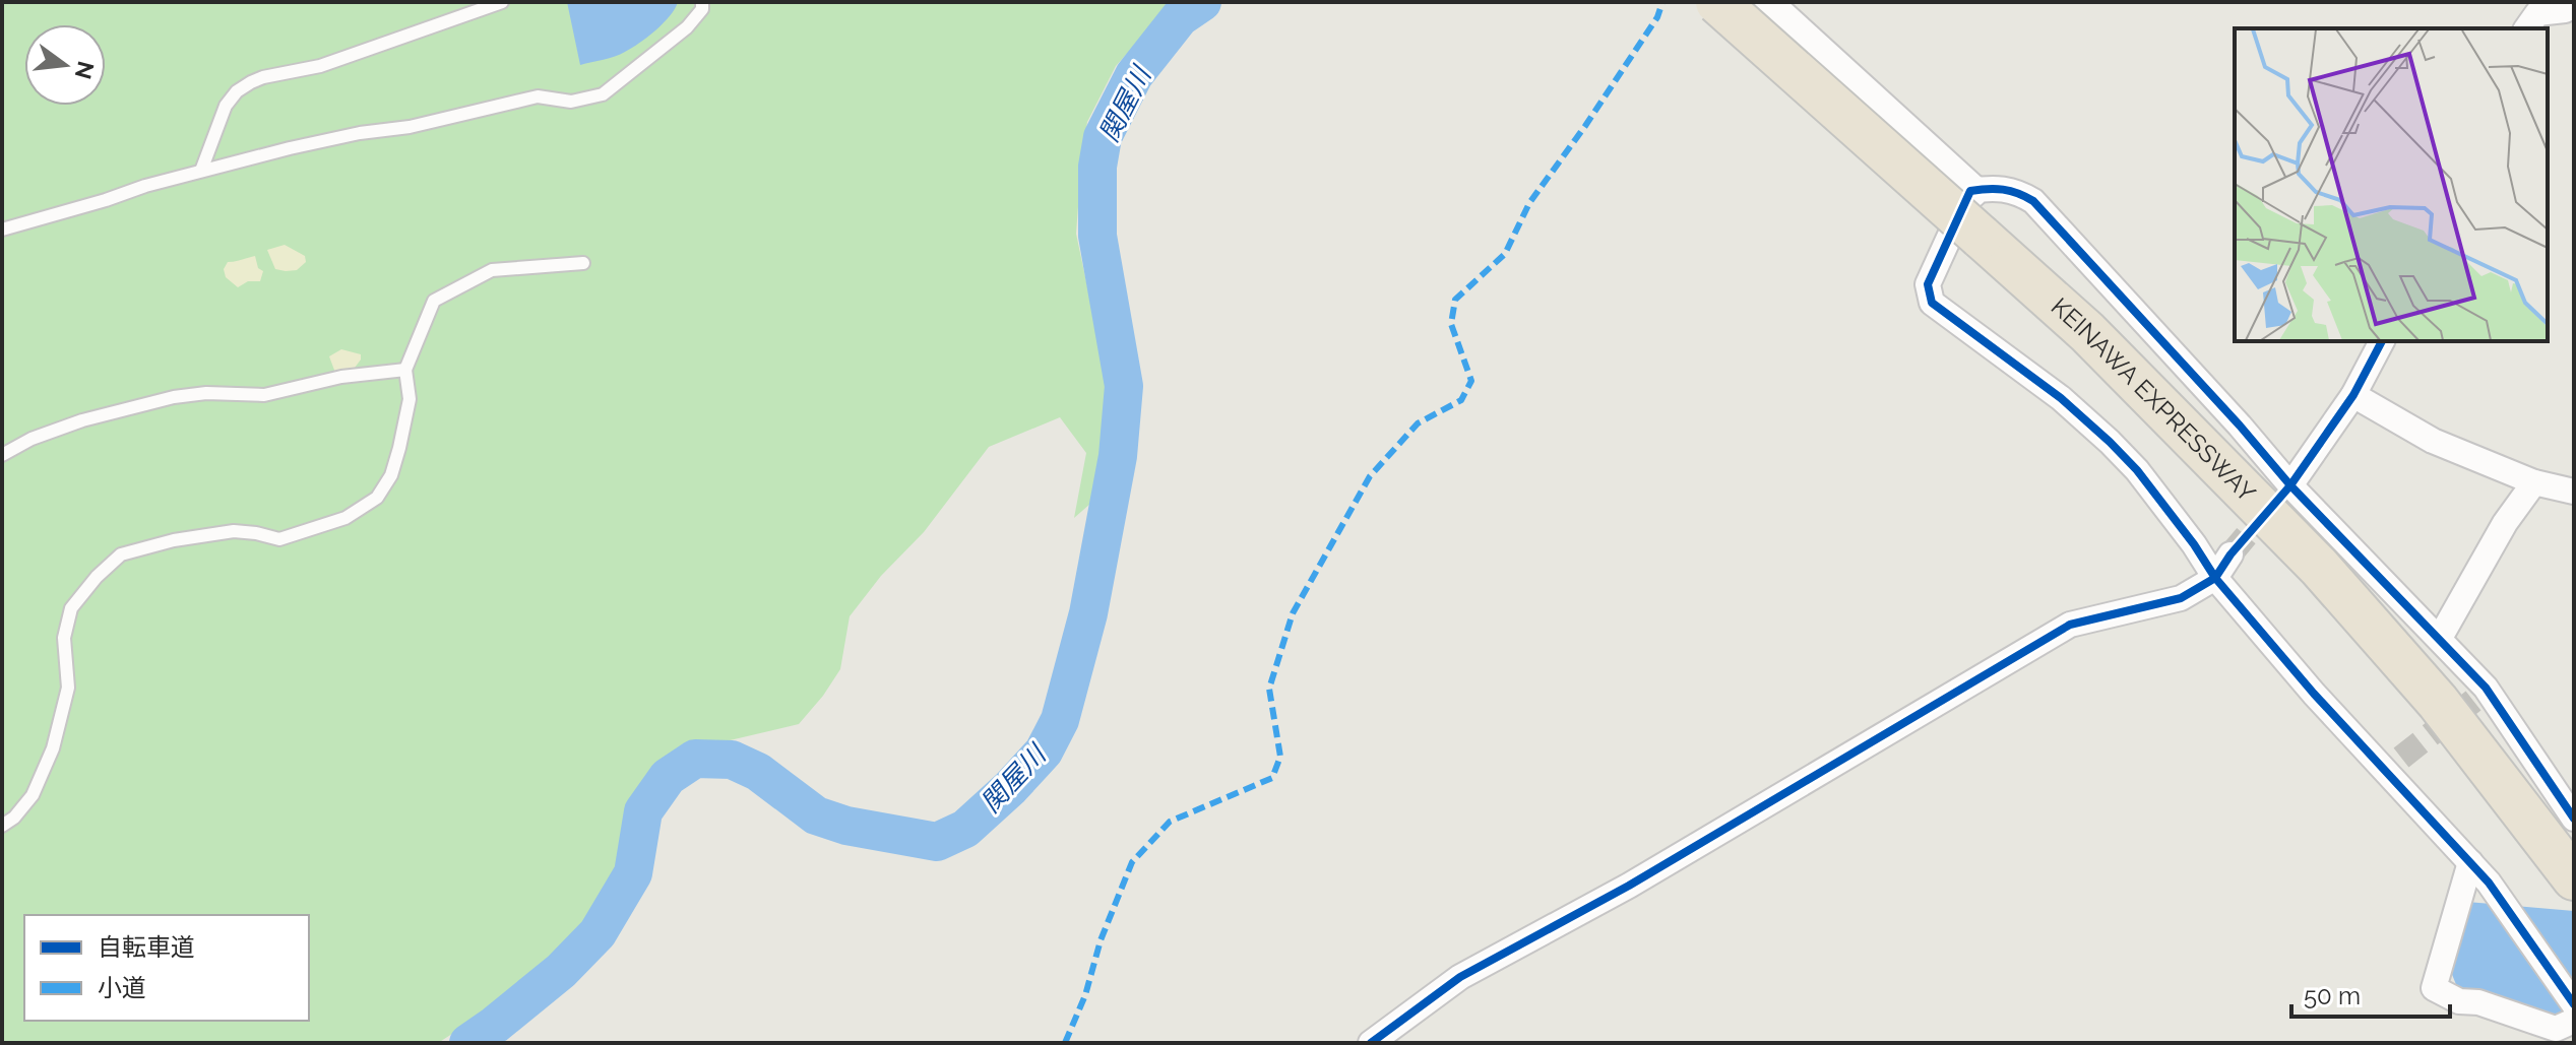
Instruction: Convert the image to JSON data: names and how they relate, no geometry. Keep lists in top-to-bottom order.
{
  "streets": {
    "highway": ["KEINAWA EXPRESSWAY"]
  },
  "water": ["関屋川"],
  "legend": ["自転車道", "小道"],
  "scale_bar": "50 m",
  "north": "right"
}
